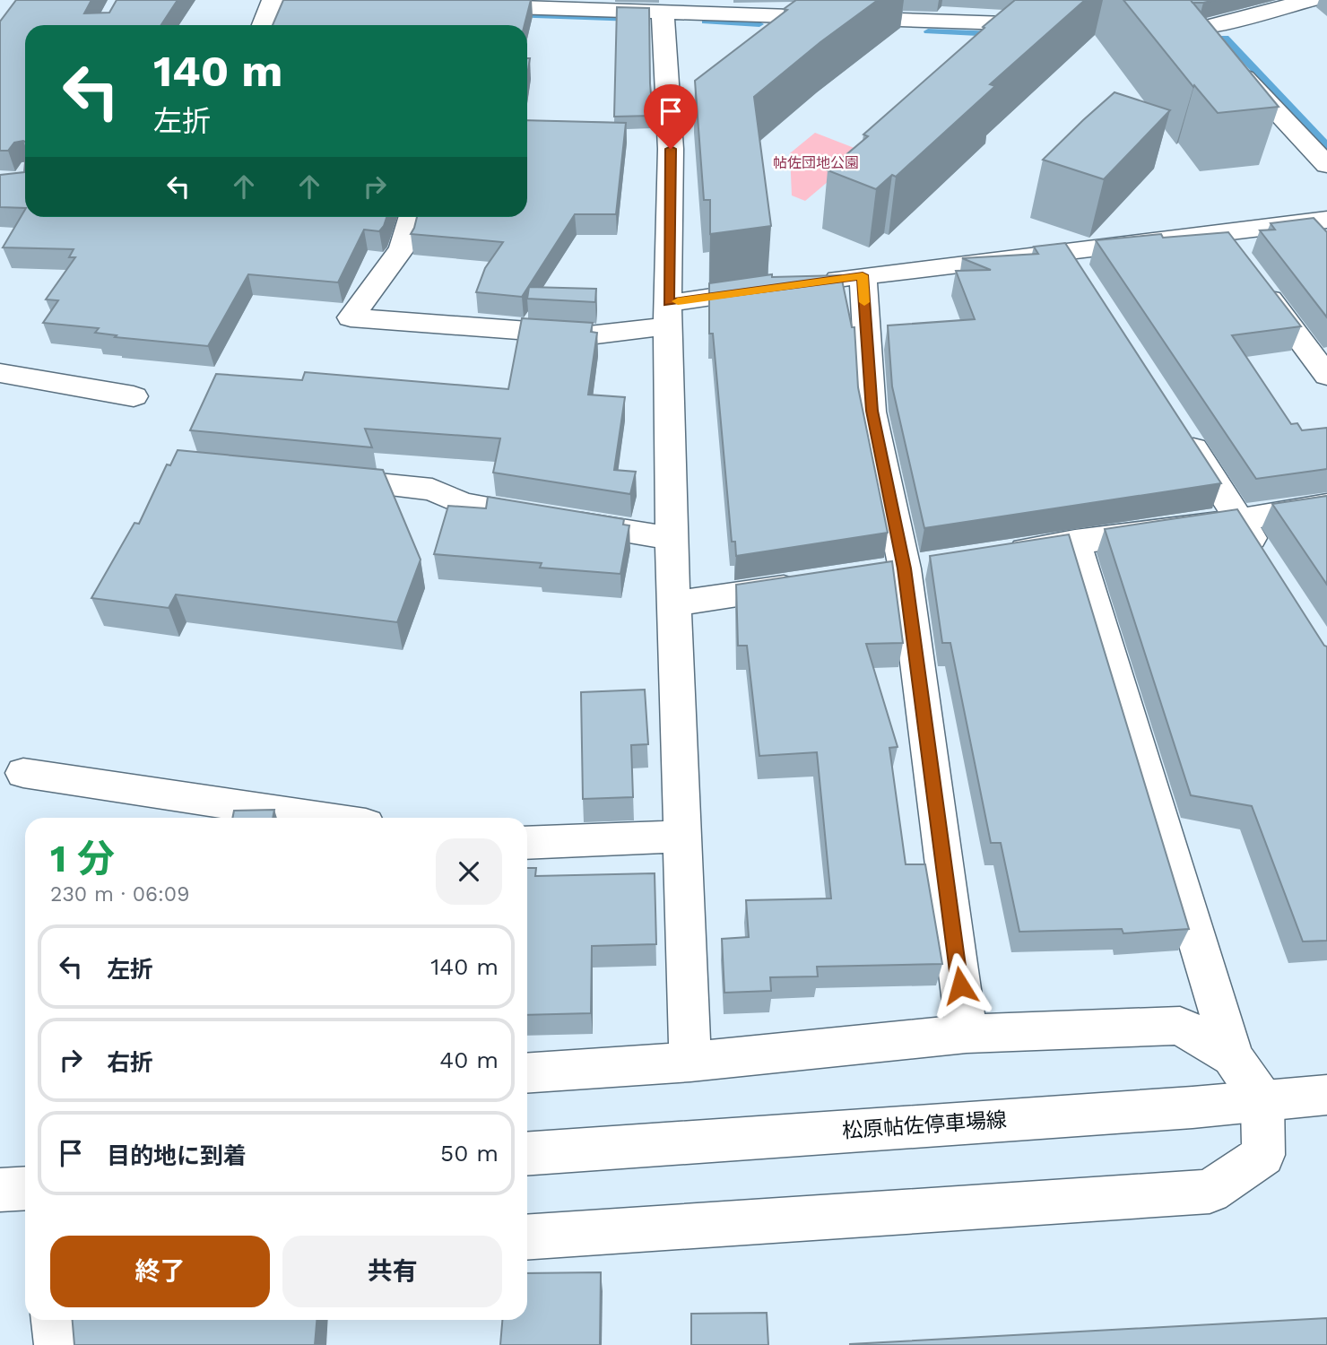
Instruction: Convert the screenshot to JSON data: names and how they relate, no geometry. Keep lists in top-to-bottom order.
{
  "streets": {
    "street": ["松原帖佐停車場線"]
  },
  "parks": ["帖佐団地公園"],
  "page": {
    "turn": ["140 m", "左折"],
    "heading": ["1 分", "230 m · 06:09"],
    "list": [
      {
        "name": "左折",
        "value": "140 m"
      },
      {
        "name": "右折",
        "value": "40 m"
      },
      {
        "name": "目的地に到着",
        "value": "50 m"
      }
    ],
    "buttons": ["終了", "共有"]
  }
}
